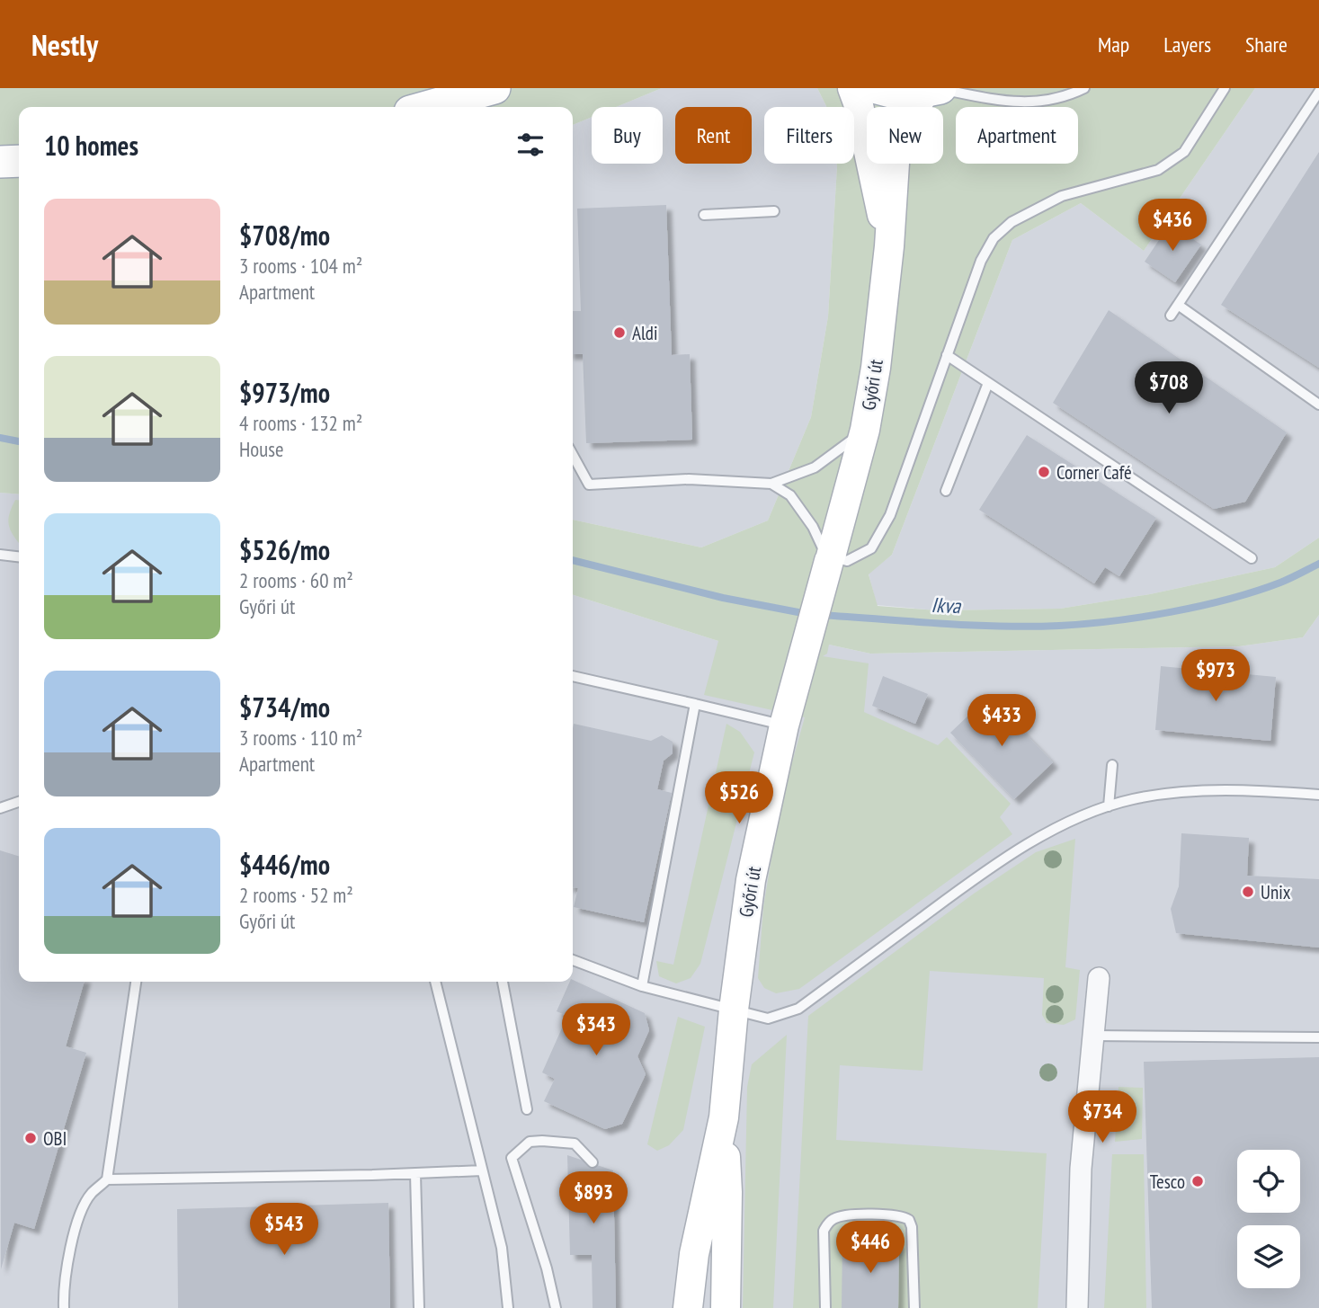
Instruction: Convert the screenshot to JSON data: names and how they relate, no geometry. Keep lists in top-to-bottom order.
{
  "streets": {
    "main road": ["Győri út"]
  },
  "water": ["Ikva"],
  "places": [
    "Aldi",
    "Corner Café",
    "Unix",
    "OBI",
    "Tesco"
  ],
  "page": {
    "header": "Nestly",
    "nav": ["Map", "Layers", "Share"],
    "chip": [
      "Buy",
      "Rent",
      "Filters",
      "New",
      "Apartment"
    ],
    "heading": "10 homes",
    "list": [
      {
        "name": "$708/mo",
        "note": "3 rooms · 104 m² · Apartment"
      },
      {
        "name": "$973/mo",
        "note": "4 rooms · 132 m² · House"
      },
      {
        "name": "$526/mo",
        "note": "2 rooms · 60 m² · Győri út"
      },
      {
        "name": "$734/mo",
        "note": "3 rooms · 110 m² · Apartment"
      },
      {
        "name": "$446/mo",
        "note": "2 rooms · 52 m² · Győri út"
      }
    ],
    "price": [
      "$436",
      "$708",
      "$973",
      "$433",
      "$526",
      "$343",
      "$734",
      "$893",
      "$543",
      "$446"
    ]
  }
}
